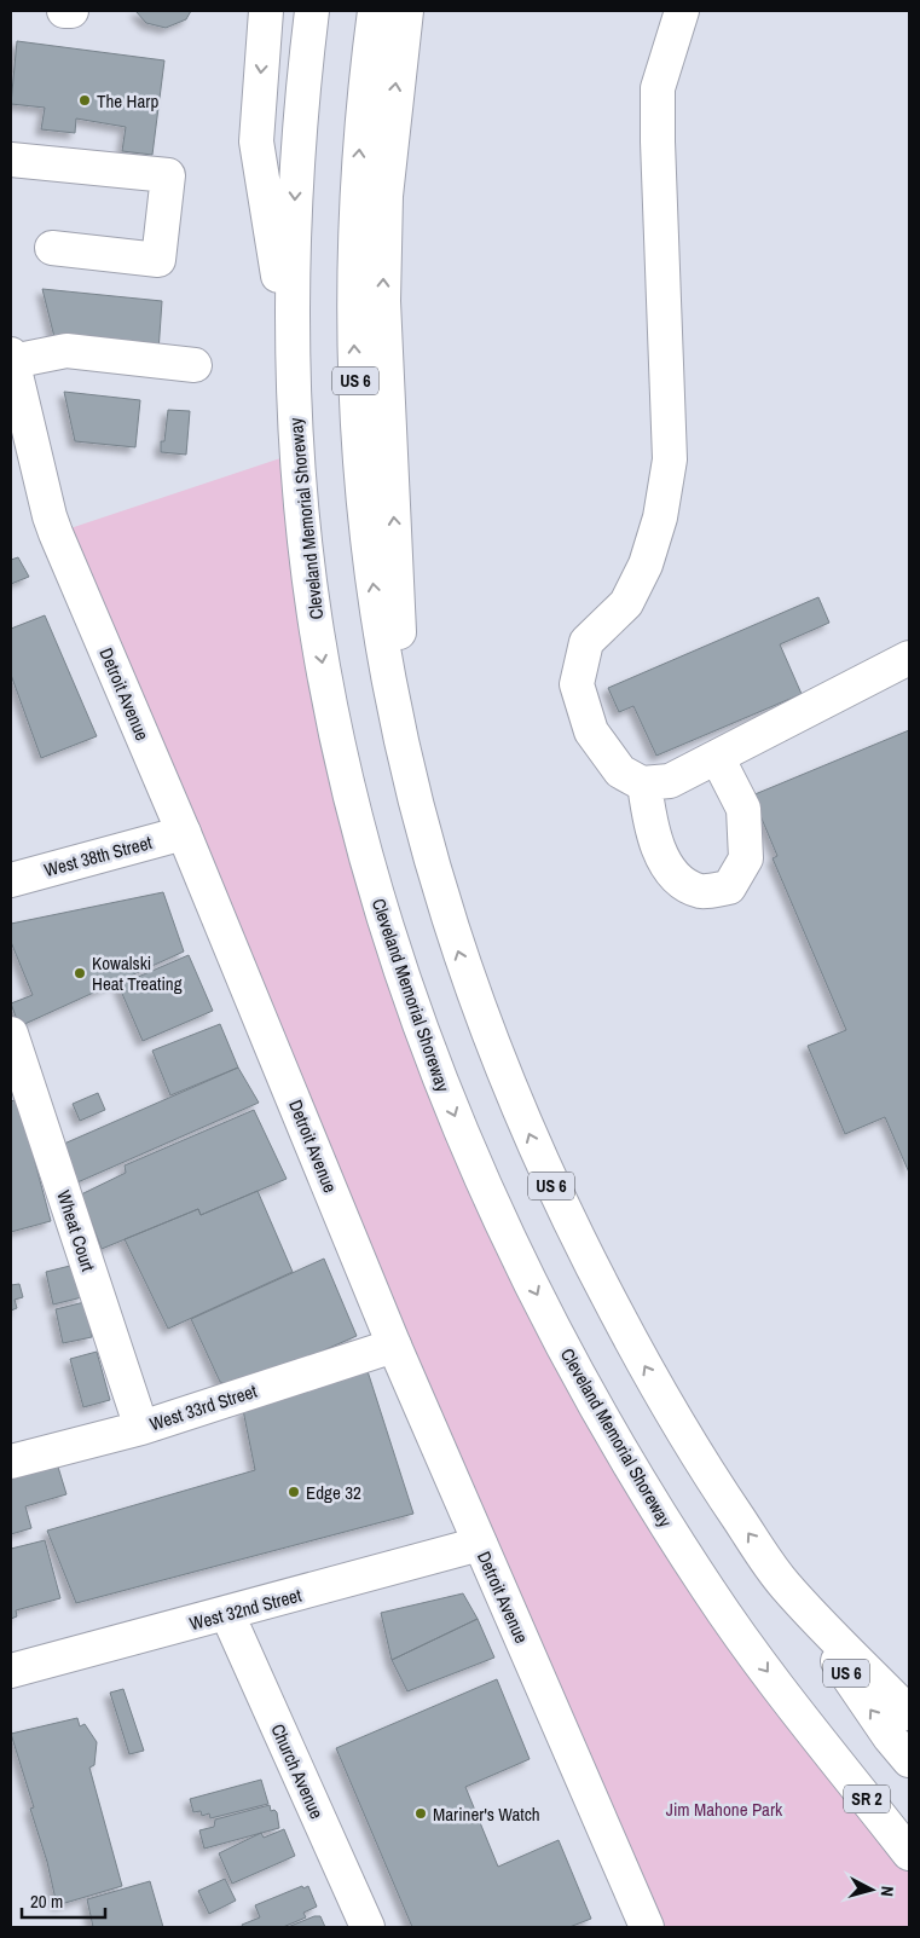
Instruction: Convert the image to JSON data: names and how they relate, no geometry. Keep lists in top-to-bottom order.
{
  "streets": {
    "main road": [
      "US 6",
      "Cleveland Memorial Shoreway",
      "Detroit Avenue",
      "West 38th Street",
      "Wheat Court",
      "West 33rd Street",
      "West 32nd Street",
      "Church Avenue",
      "SR 2"
    ]
  },
  "crossings": [
    ["Detroit Avenue", "West 38th Street"],
    ["Detroit Avenue", "West 33rd Street"],
    ["Detroit Avenue", "West 32nd Street"],
    ["Wheat Court", "West 33rd Street"],
    ["West 32nd Street", "Church Avenue"]
  ],
  "parks": ["Jim Mahone Park"],
  "places": [
    "The Harp",
    "Kowalski Heat Treating",
    "Edge 32",
    "Mariner's Watch"
  ],
  "scale_bar": "20 m",
  "north": "right"
}
